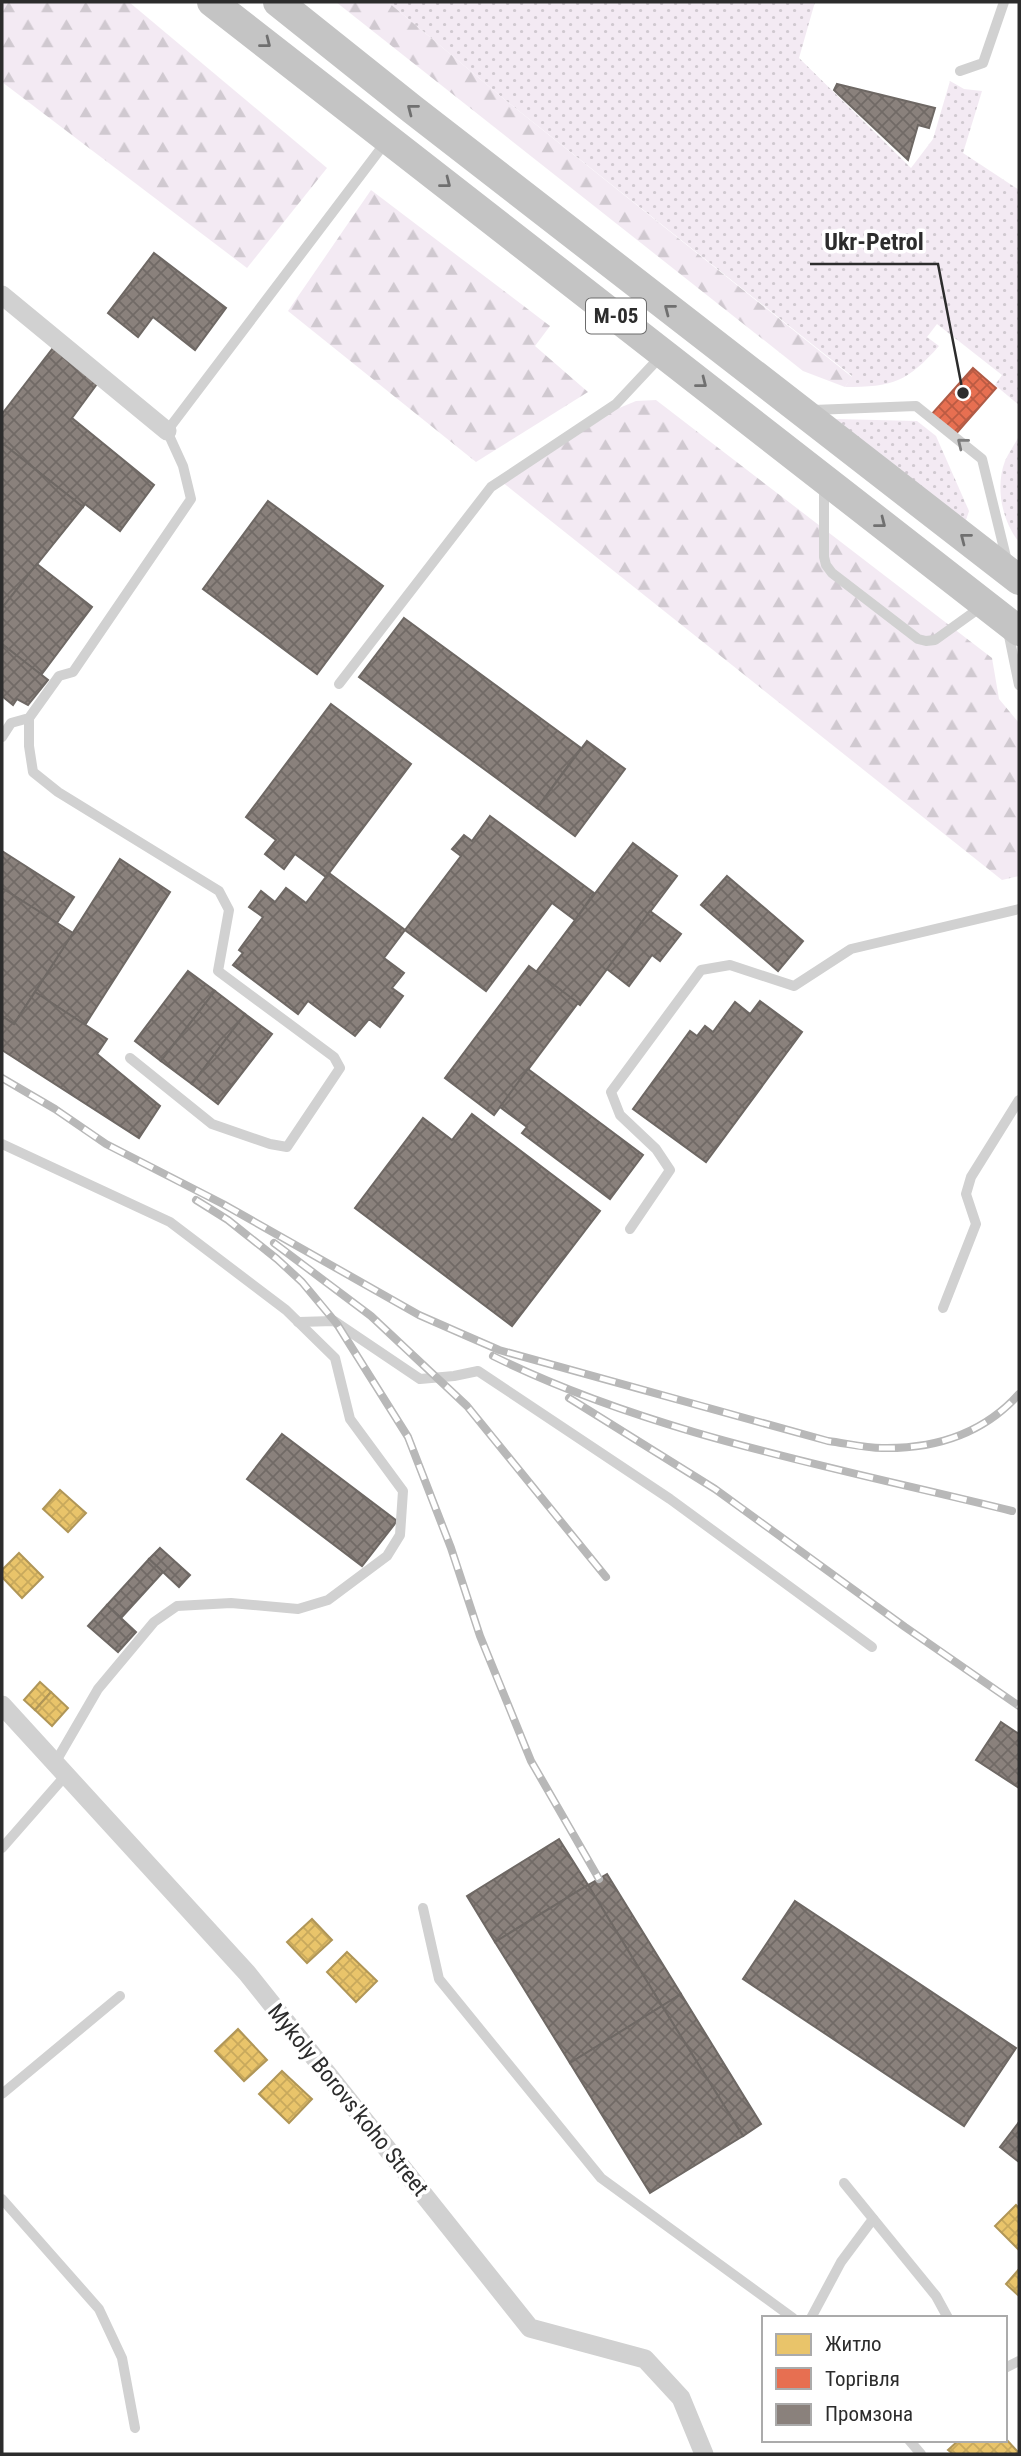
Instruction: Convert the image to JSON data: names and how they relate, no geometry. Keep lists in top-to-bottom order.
{
  "streets": {
    "main road": ["М-05"],
    "street": ["Mykoly Borovs'koho Street"]
  },
  "places": ["Ukr-Petrol"],
  "legend": ["Житло", "Торгівля", "Промзона"]
}
